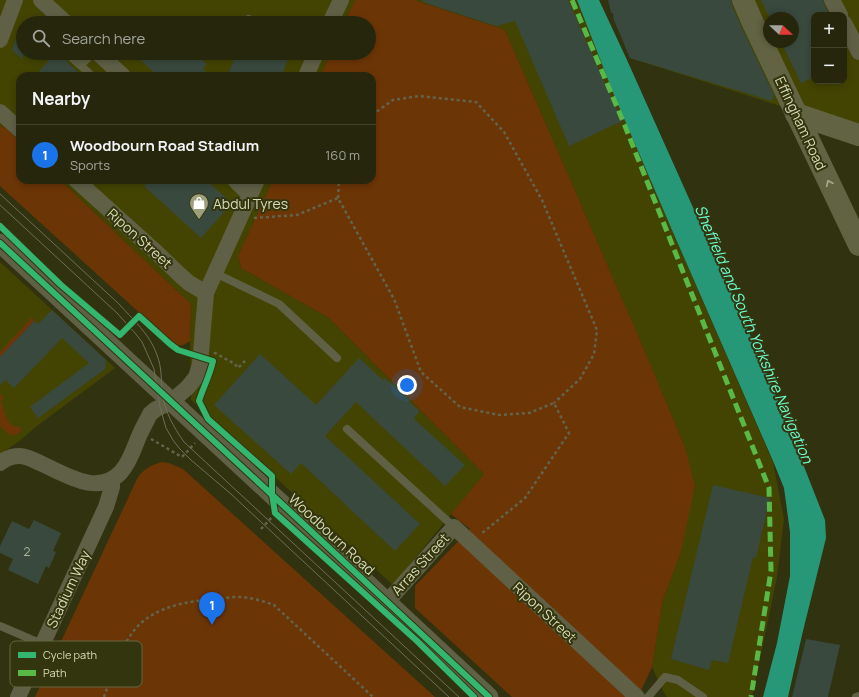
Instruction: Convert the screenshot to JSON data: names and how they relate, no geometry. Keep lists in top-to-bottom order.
{
  "streets": {
    "main road": ["Effingham Road"],
    "street": [
      "Ripon Street",
      "Woodbourn Road",
      "Arras Street",
      "Stadium Way"
    ]
  },
  "crossings": [
    ["Ripon Street", "Arras Street"],
    ["Woodbourn Road", "Arras Street"]
  ],
  "one_way": ["Effingham Road"],
  "water": ["Sheffield and South Yorkshire Navigation"],
  "places": {
    "shop": ["Abdul Tyres"]
  },
  "house_numbers": ["2"],
  "legend": ["Cycle path", "Path"],
  "north": "right",
  "page": {
    "map_buttons": ["+", "−"],
    "search": "Search here",
    "heading": "Nearby",
    "list": [
      {
        "mark": "1",
        "name": "Woodbourn Road Stadium",
        "note": "Sports",
        "value": "160 m"
      }
    ],
    "pins": "1"
  }
}
